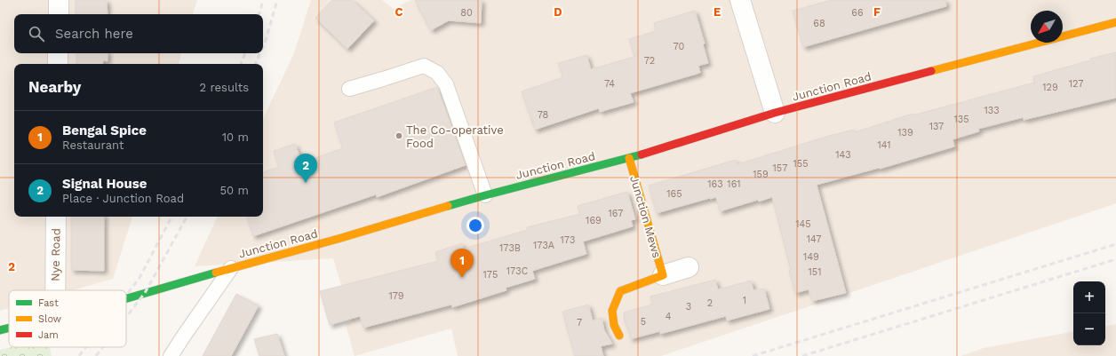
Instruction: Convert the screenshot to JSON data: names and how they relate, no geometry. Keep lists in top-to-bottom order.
{
  "streets": {
    "street": ["Junction Road", "Junction Mews", "Nye Road"]
  },
  "crossings": [
    ["Junction Road", "Junction Mews"]
  ],
  "places": ["The Co-operative Food"],
  "house_numbers": [
    "80",
    "66",
    "68",
    "70",
    "72",
    "74",
    "127",
    "129",
    "133",
    "78",
    "135",
    "137",
    "139",
    "141",
    "143",
    "155",
    "157",
    "159",
    "163",
    "161",
    "165",
    "167",
    "169",
    "145",
    "147",
    "173",
    "173A",
    "173B",
    "149",
    "173C",
    "151",
    "175",
    "179",
    "1",
    "2",
    "3",
    "4",
    "5",
    "7"
  ],
  "legend": ["Fast", "Slow", "Jam"],
  "north": "bottom left",
  "page": {
    "search": "Search here",
    "heading": ["Nearby", "2 results"],
    "list": [
      {
        "mark": "1",
        "name": "Bengal Spice",
        "note": "Restaurant",
        "value": "10 m"
      },
      {
        "mark": "2",
        "name": "Signal House",
        "note": "Place · Junction Road",
        "value": "50 m"
      }
    ],
    "pins": ["2", "1"],
    "map_buttons": ["+", "−"]
  },
  "grid": {
    "columns": [
      "C",
      "D",
      "E",
      "F"
    ],
    "rows": ["2"]
  }
}
